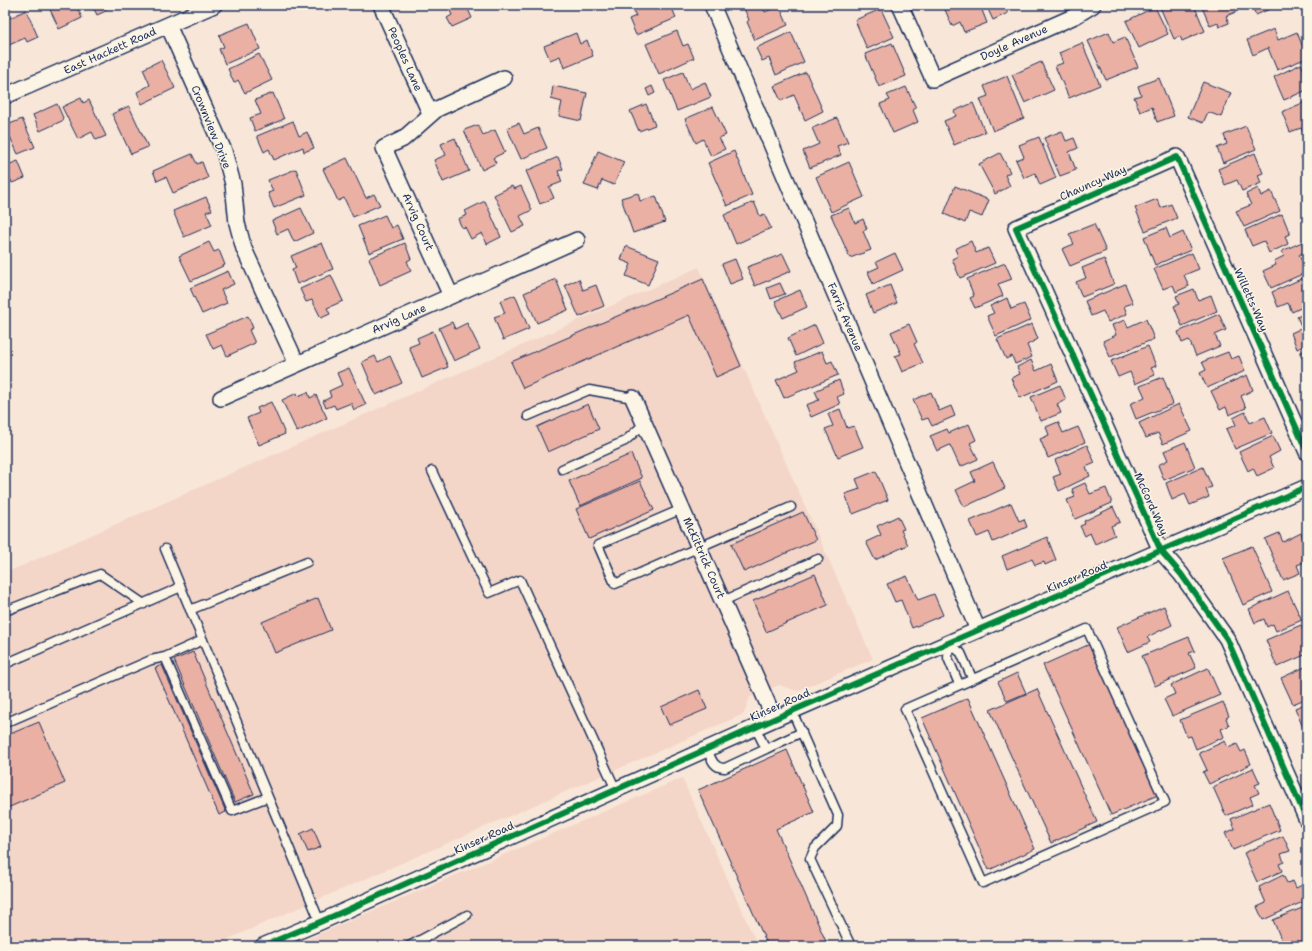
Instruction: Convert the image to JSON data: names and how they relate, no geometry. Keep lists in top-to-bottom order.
{
  "streets": {
    "street": [
      "Doyle Avenue",
      "East Hackett Road",
      "Peoples Lane",
      "Crownview Drive",
      "Chauncy Way",
      "Arvig Court",
      "Willetts Way",
      "Farris Avenue",
      "Arvig Lane",
      "McCord Way",
      "McKittrick Court",
      "Kinser Road"
    ]
  },
  "crossings": [
    ["East Hackett Road", "Crownview Drive"],
    ["Peoples Lane", "Arvig Court"],
    ["Crownview Drive", "Arvig Lane"],
    ["Chauncy Way", "Willetts Way"],
    ["Chauncy Way", "McCord Way"],
    ["Arvig Court", "Arvig Lane"],
    ["Farris Avenue", "Kinser Road"],
    ["McCord Way", "Kinser Road"],
    ["McKittrick Court", "Kinser Road"]
  ]
}
